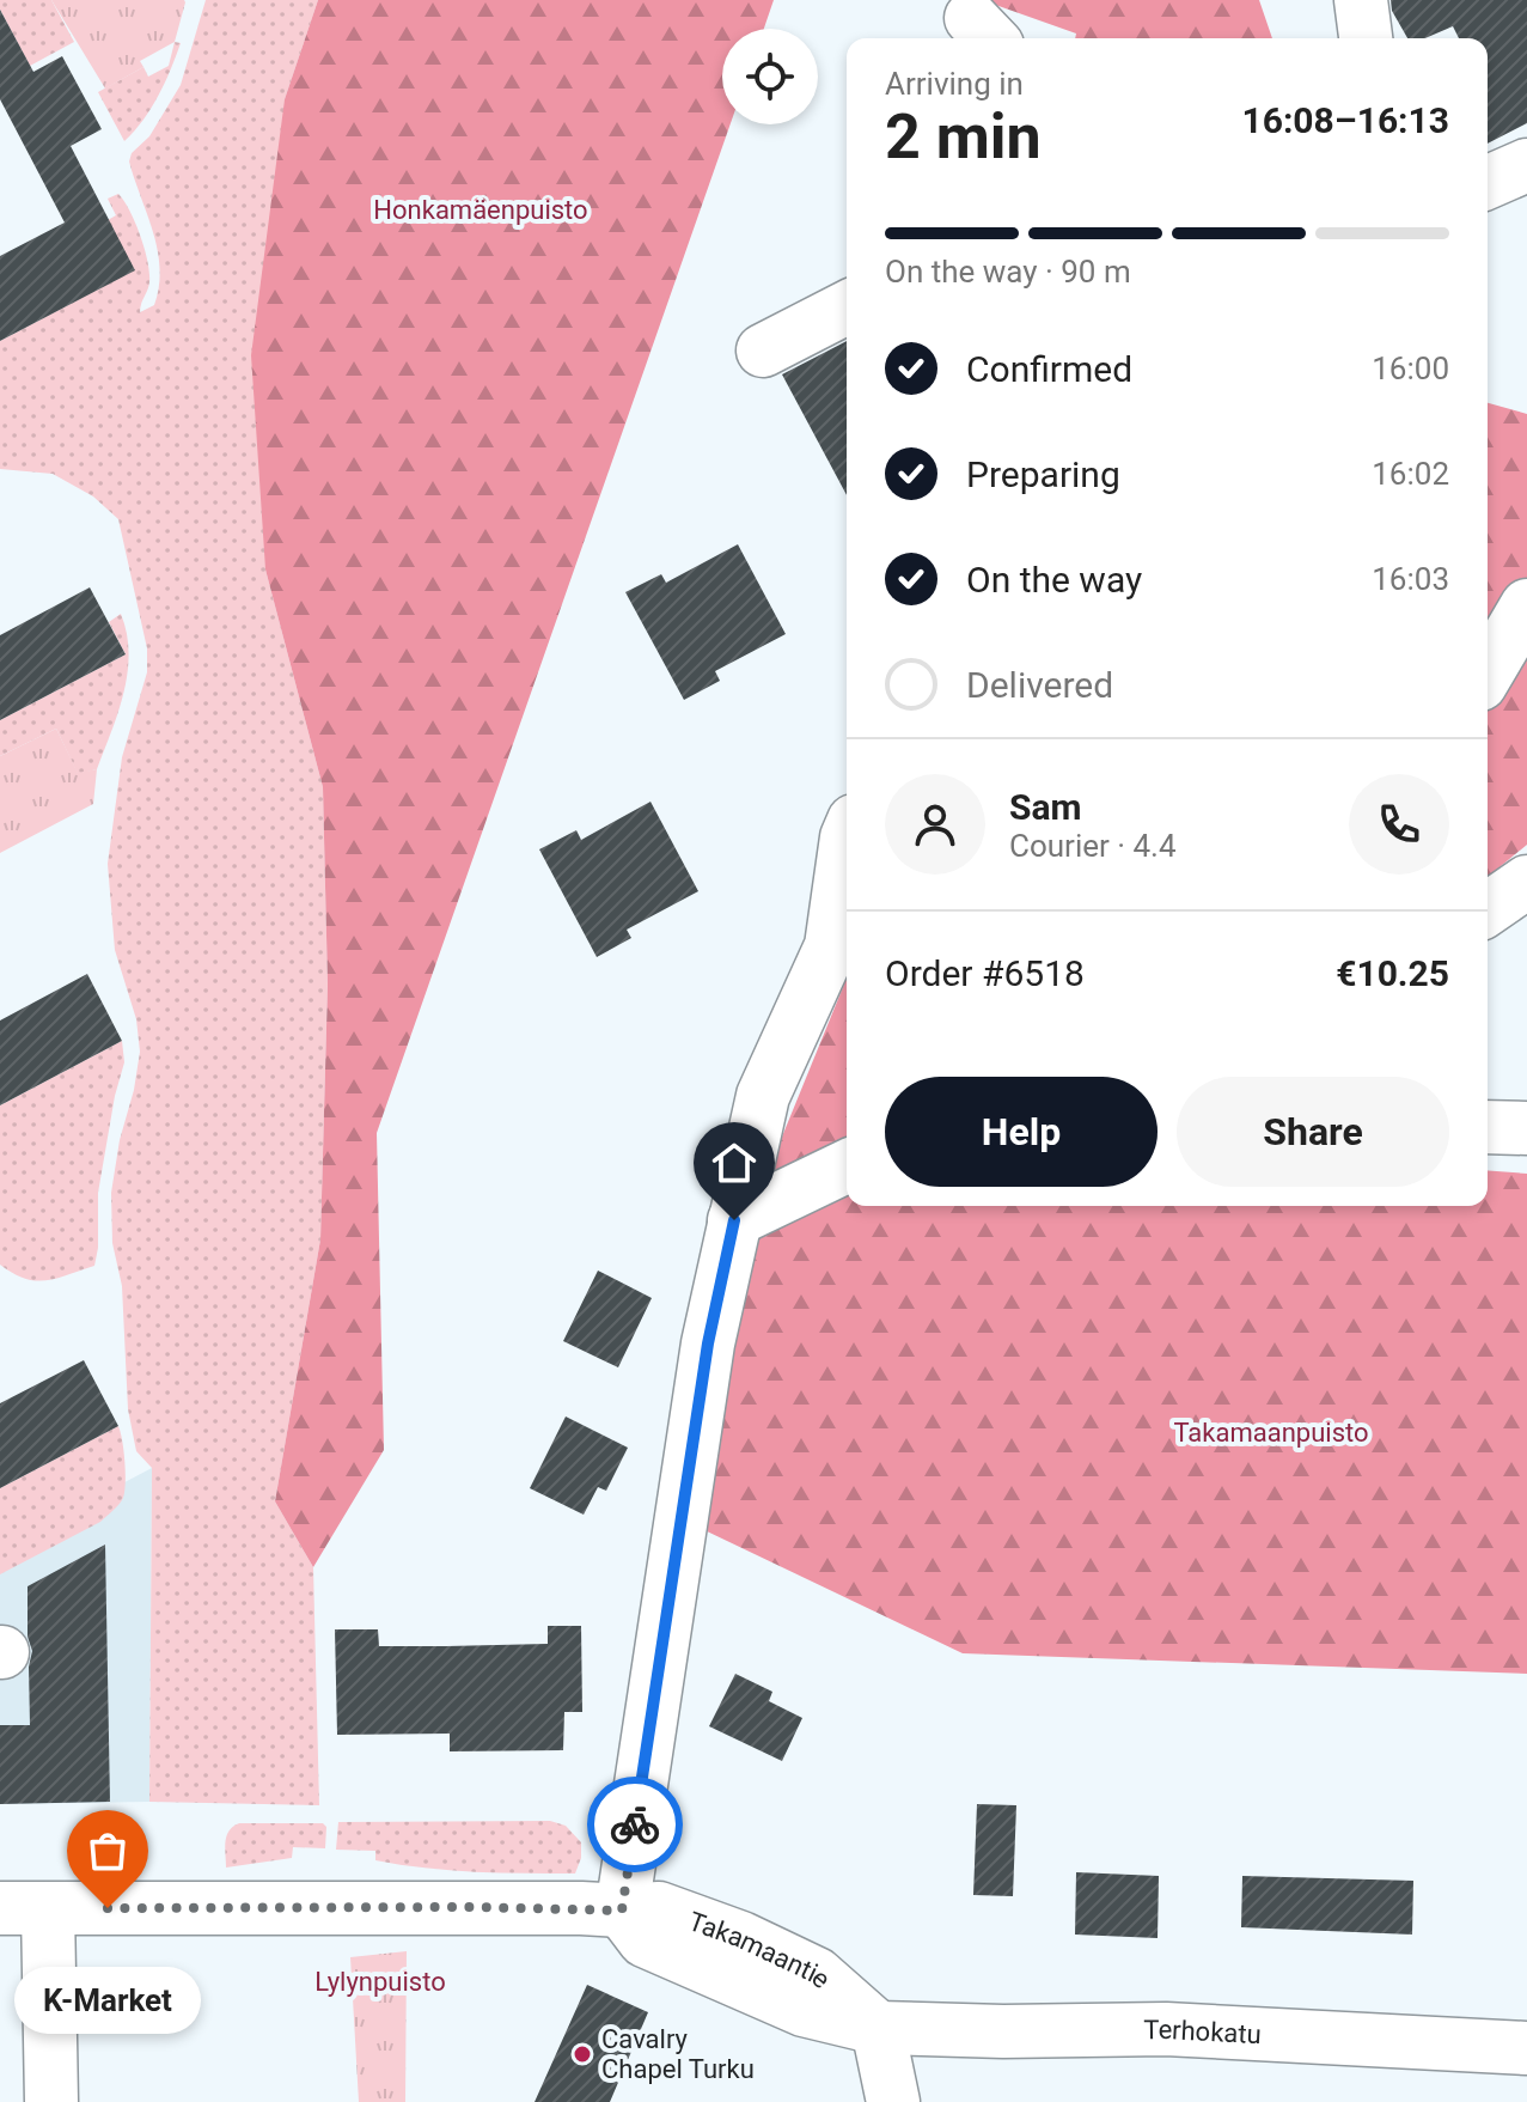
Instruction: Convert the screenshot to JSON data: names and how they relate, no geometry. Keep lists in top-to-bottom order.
{
  "streets": {
    "street": ["Takamaantie", "Terhokatu"]
  },
  "crossings": [
    ["Takamaantie", "Terhokatu"]
  ],
  "parks": ["Honkamäenpuisto", "Takamaanpuisto", "Lylynpuisto"],
  "places": ["K-Market", "Cavalry Chapel Turku"],
  "page": {
    "heading": ["2 min", "Arriving in", "16:08–16:13"],
    "panel": [
      "Sam",
      "Courier · 4.4",
      "Order #6518",
      "€10.25"
    ],
    "bar": "On the way · 90 m",
    "list": [
      ["Confirmed", "16:00"],
      ["Preparing", "16:02"],
      ["On the way", "16:03"],
      "Delivered"
    ],
    "buttons": ["Help", "Share"],
    "bubble": "K-Market"
  }
}
